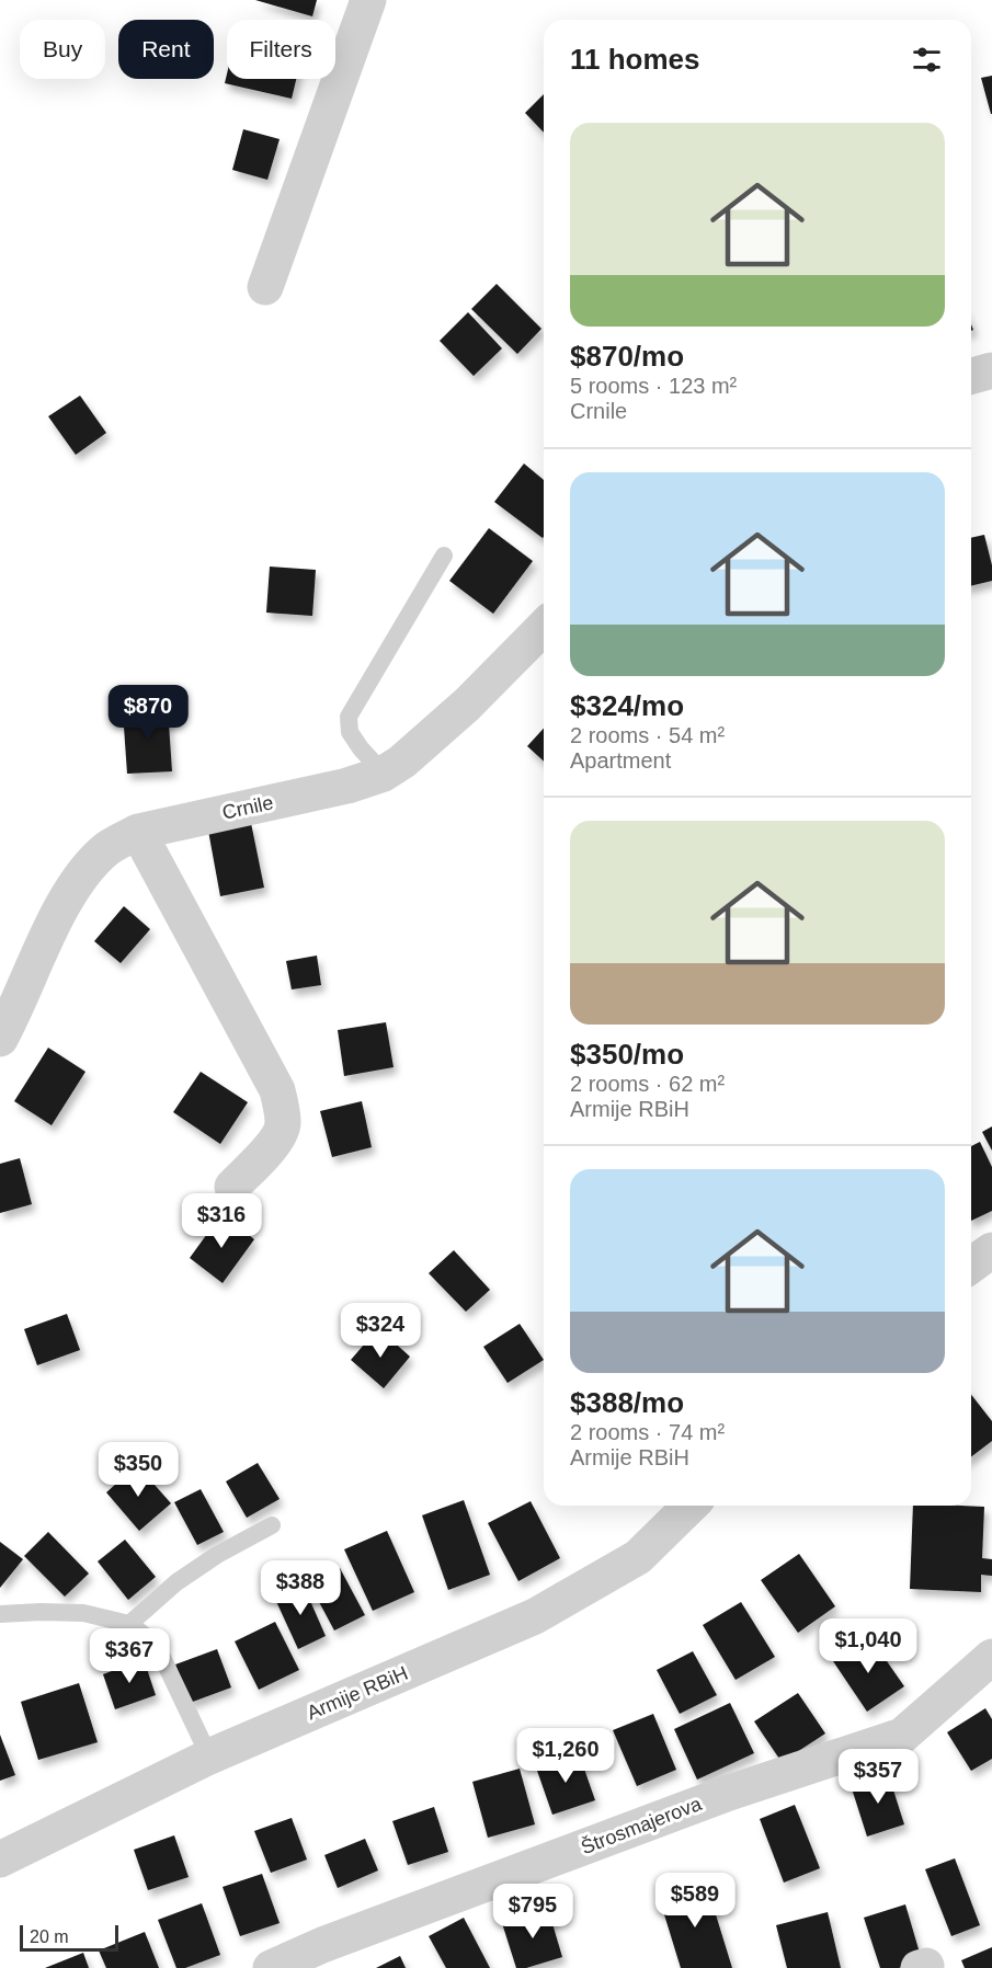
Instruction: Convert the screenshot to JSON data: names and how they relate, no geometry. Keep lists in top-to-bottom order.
{
  "streets": {
    "street": ["Crnile", "Armije RBiH", "Štrosmajerova"]
  },
  "scale_bar": "20 m",
  "page": {
    "chip": ["Buy", "Rent", "Filters"],
    "heading": "11 homes",
    "list": [
      {
        "name": "$870/mo",
        "note": "5 rooms · 123 m² · Crnile"
      },
      {
        "name": "$324/mo",
        "note": "2 rooms · 54 m² · Apartment"
      },
      {
        "name": "$350/mo",
        "note": "2 rooms · 62 m² · Armije RBiH"
      },
      {
        "name": "$388/mo",
        "note": "2 rooms · 74 m² · Armije RBiH"
      }
    ],
    "price": [
      "$870",
      "$316",
      "$324",
      "$350",
      "$388",
      "$1,040",
      "$367",
      "$1,260",
      "$357",
      "$589",
      "$795"
    ],
    "scale": "20 m"
  }
}
